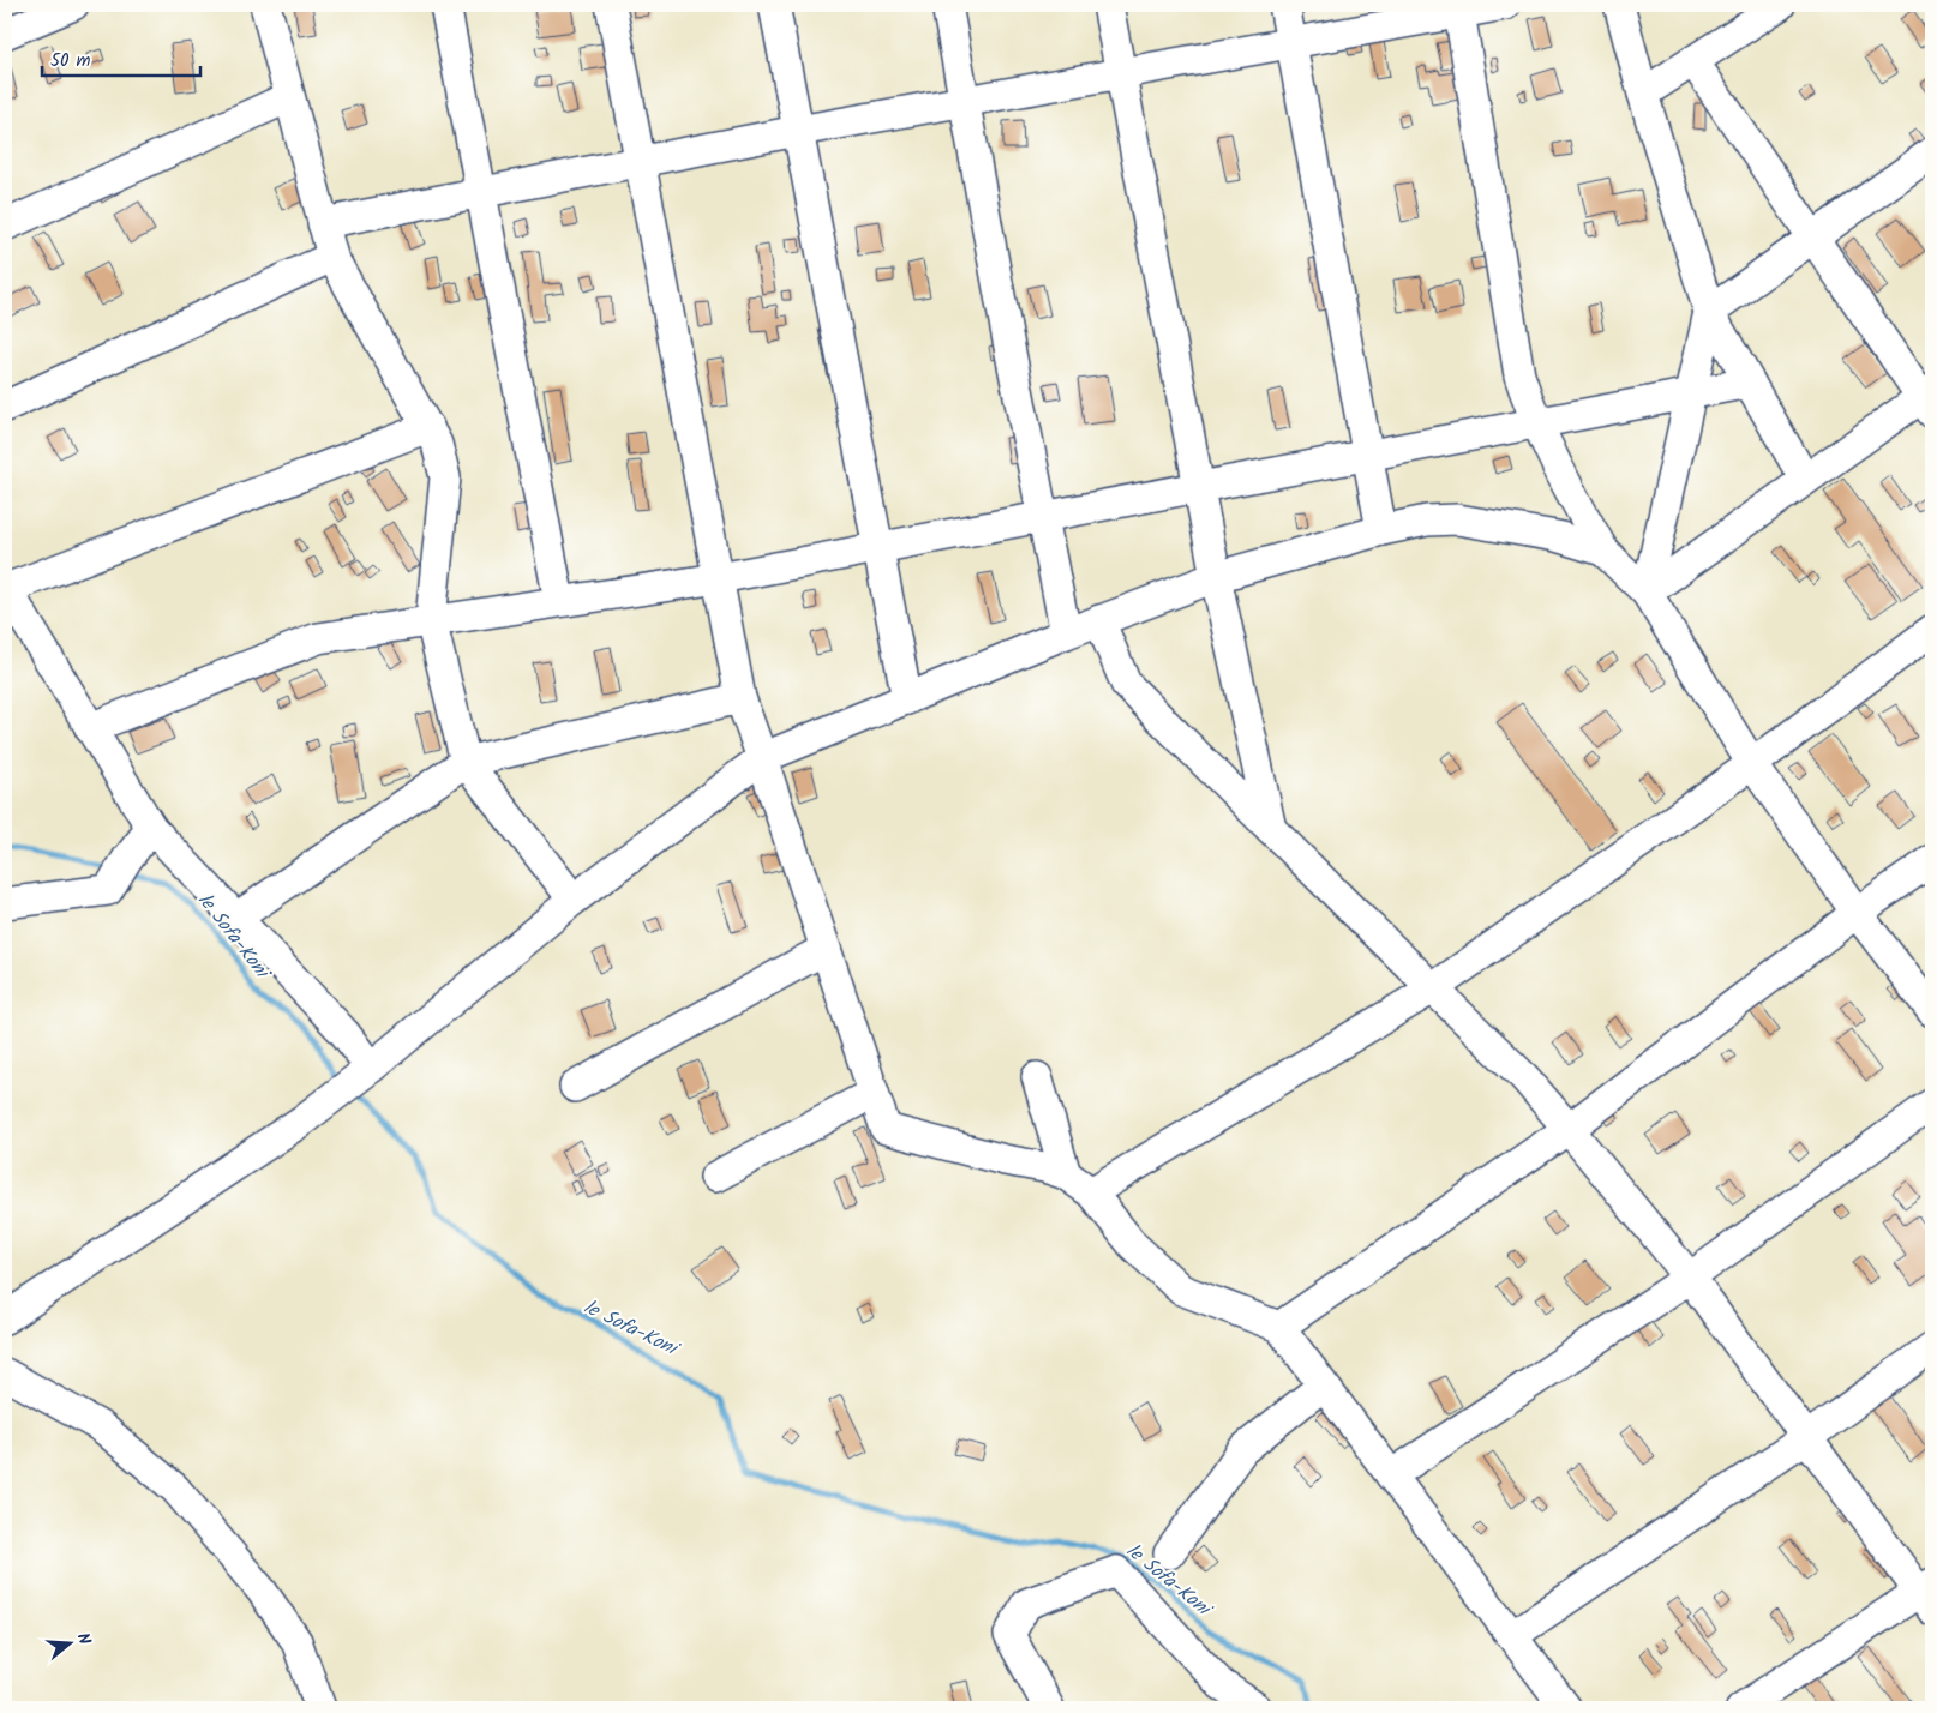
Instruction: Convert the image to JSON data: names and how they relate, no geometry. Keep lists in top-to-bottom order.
{
  "water": ["le Sofa-Koni"],
  "scale_bar": "50 m",
  "north": "right"
}
